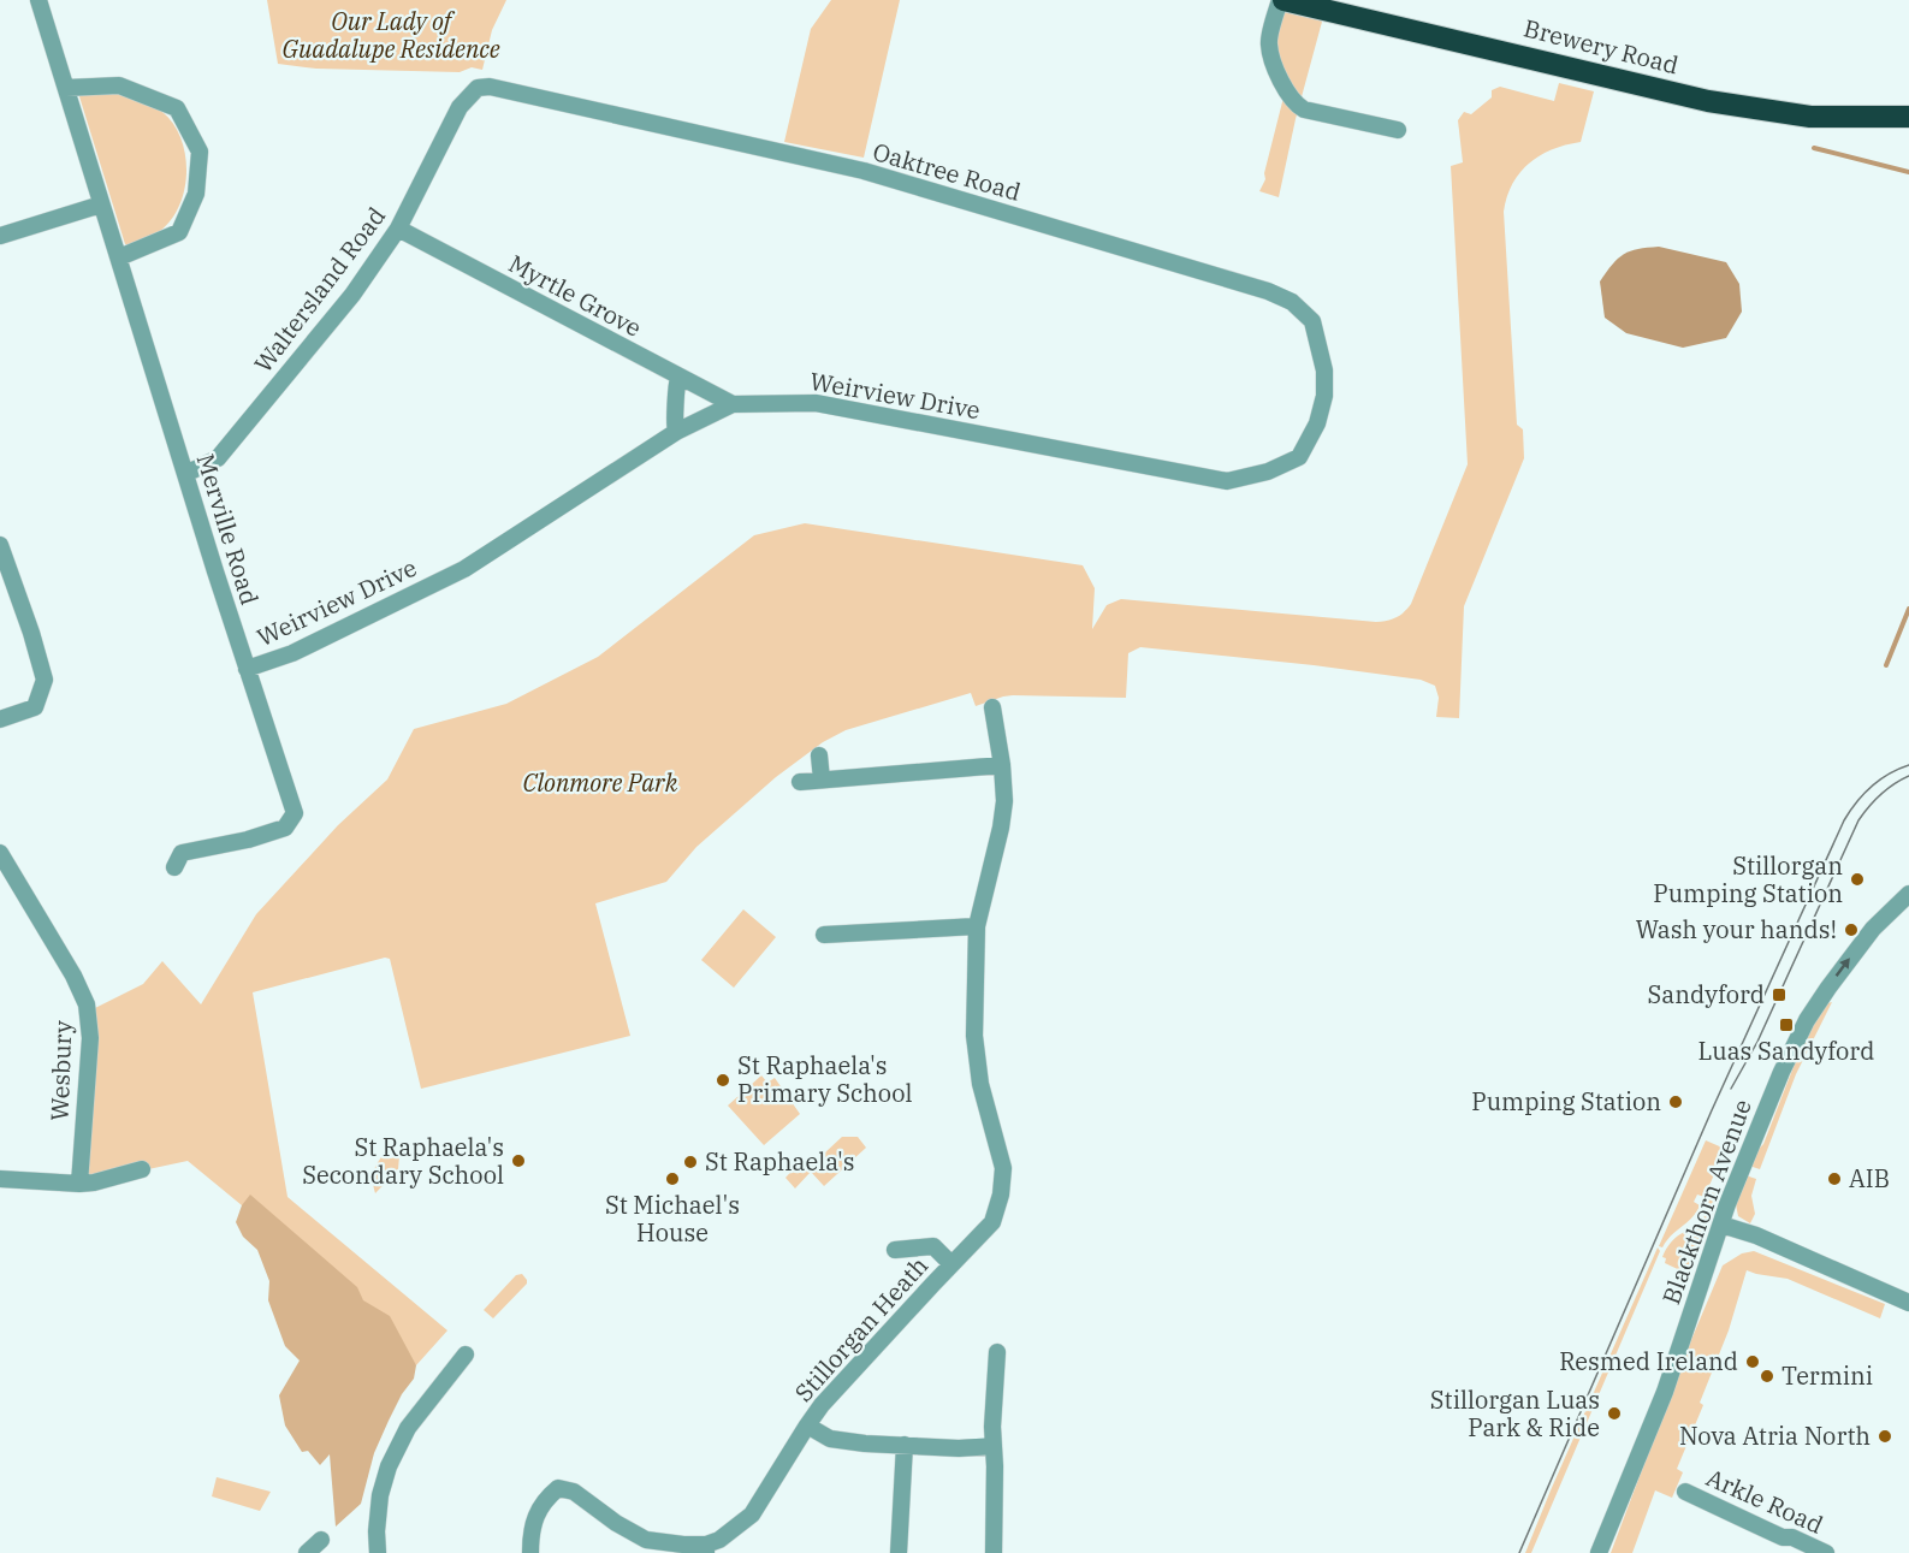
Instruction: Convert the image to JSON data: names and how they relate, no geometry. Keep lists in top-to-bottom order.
{
  "streets": {
    "highway": ["Brewery Road"],
    "street": [
      "Oaktree Road",
      "Waltersland Road",
      "Myrtle Grove",
      "Weirview Drive",
      "Merville Road",
      "Wesbury",
      "Blackthorn Avenue",
      "Stillorgan Heath",
      "Arkle Road"
    ]
  },
  "crossings": [
    ["Oaktree Road", "Waltersland Road"],
    ["Oaktree Road", "Weirview Drive"],
    ["Waltersland Road", "Myrtle Grove"],
    ["Waltersland Road", "Merville Road"],
    ["Myrtle Grove", "Weirview Drive"],
    ["Weirview Drive", "Merville Road"]
  ],
  "one_way": ["Blackthorn Avenue"],
  "parks": ["Our Lady of Guadalupe Residence", "Clonmore Park"],
  "places": {
    "other": [
      "Stillorgan Pumping Station",
      "Wash your hands!",
      "St Raphaela's Primary School",
      "Pumping Station",
      "St Raphaela's Secondary School",
      "St Raphaela's",
      "St Michael's House",
      "AIB",
      "Resmed Ireland",
      "Termini",
      "Stillorgan Luas Park & Ride",
      "Nova Atria North"
    ],
    "transit": ["Sandyford", "Luas Sandyford"]
  }
}
